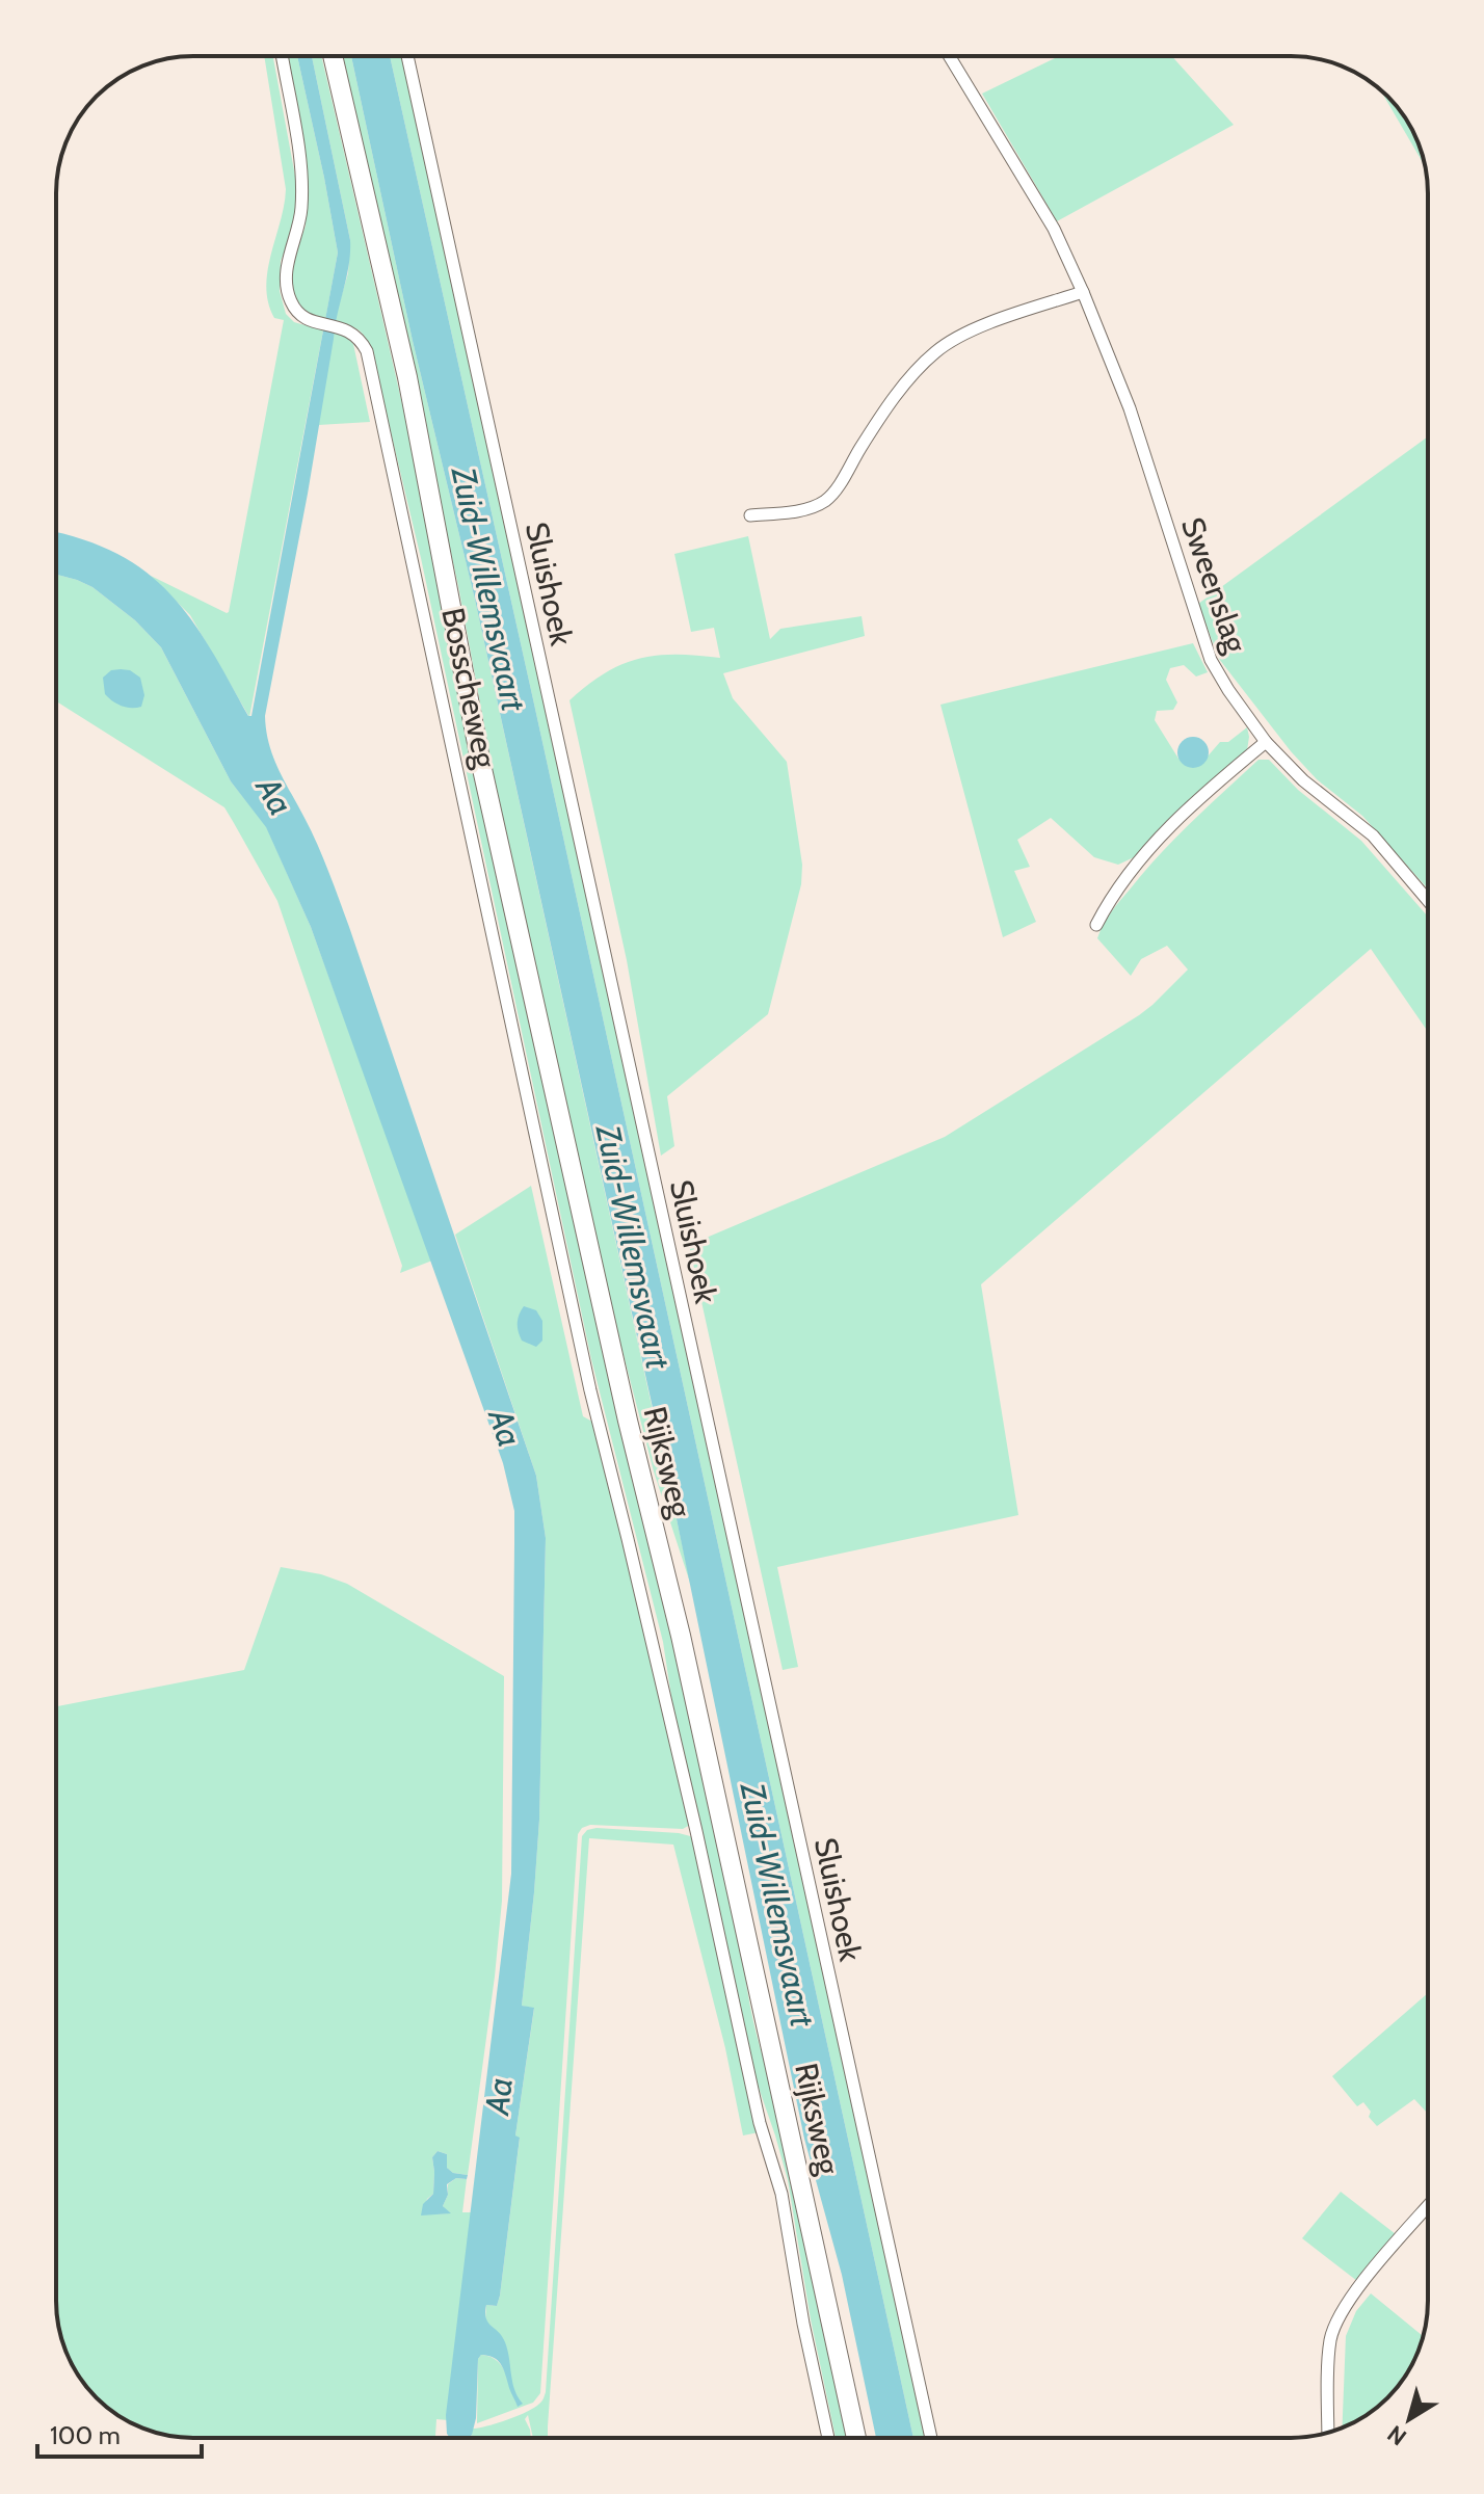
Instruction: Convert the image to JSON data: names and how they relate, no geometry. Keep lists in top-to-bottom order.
{
  "streets": {
    "main road": ["Bosscheweg", "Rijksweg"],
    "street": ["Sluishoek", "Sweenslag"]
  },
  "crossings": [
    ["Bosscheweg", "Rijksweg"]
  ],
  "water": ["Zuid-Willemsvaart", "Aa"],
  "scale_bar": "100 m",
  "north": "bottom left"
}
